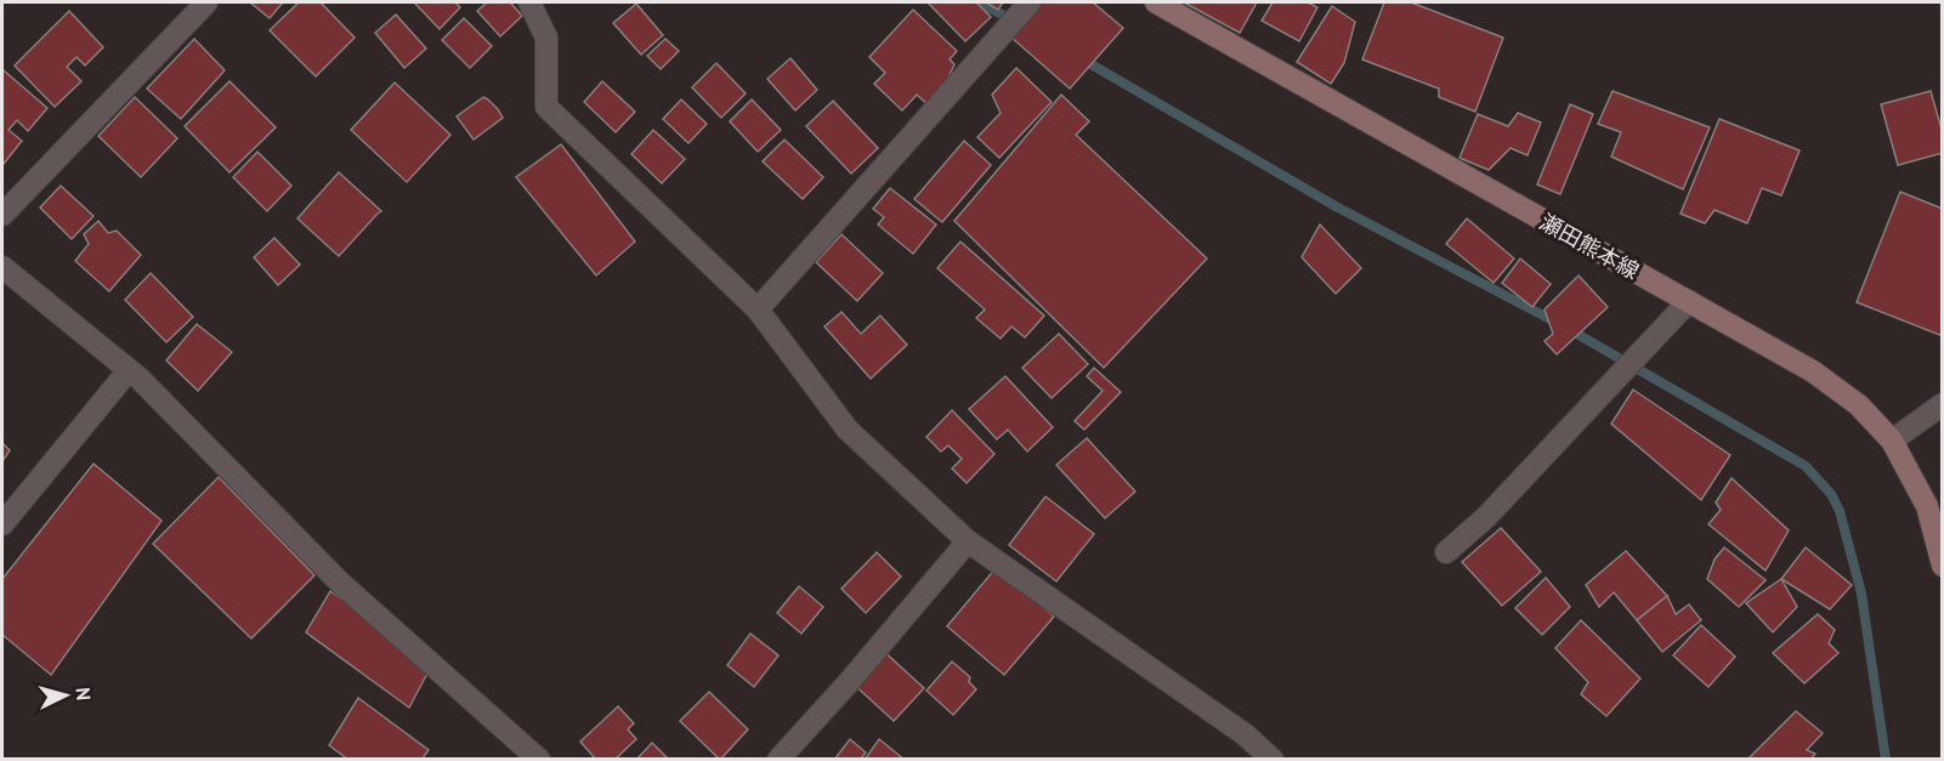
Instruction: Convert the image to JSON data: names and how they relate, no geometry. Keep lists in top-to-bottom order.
{
  "streets": {
    "main road": ["瀬田熊本線"]
  },
  "north": "right"
}
